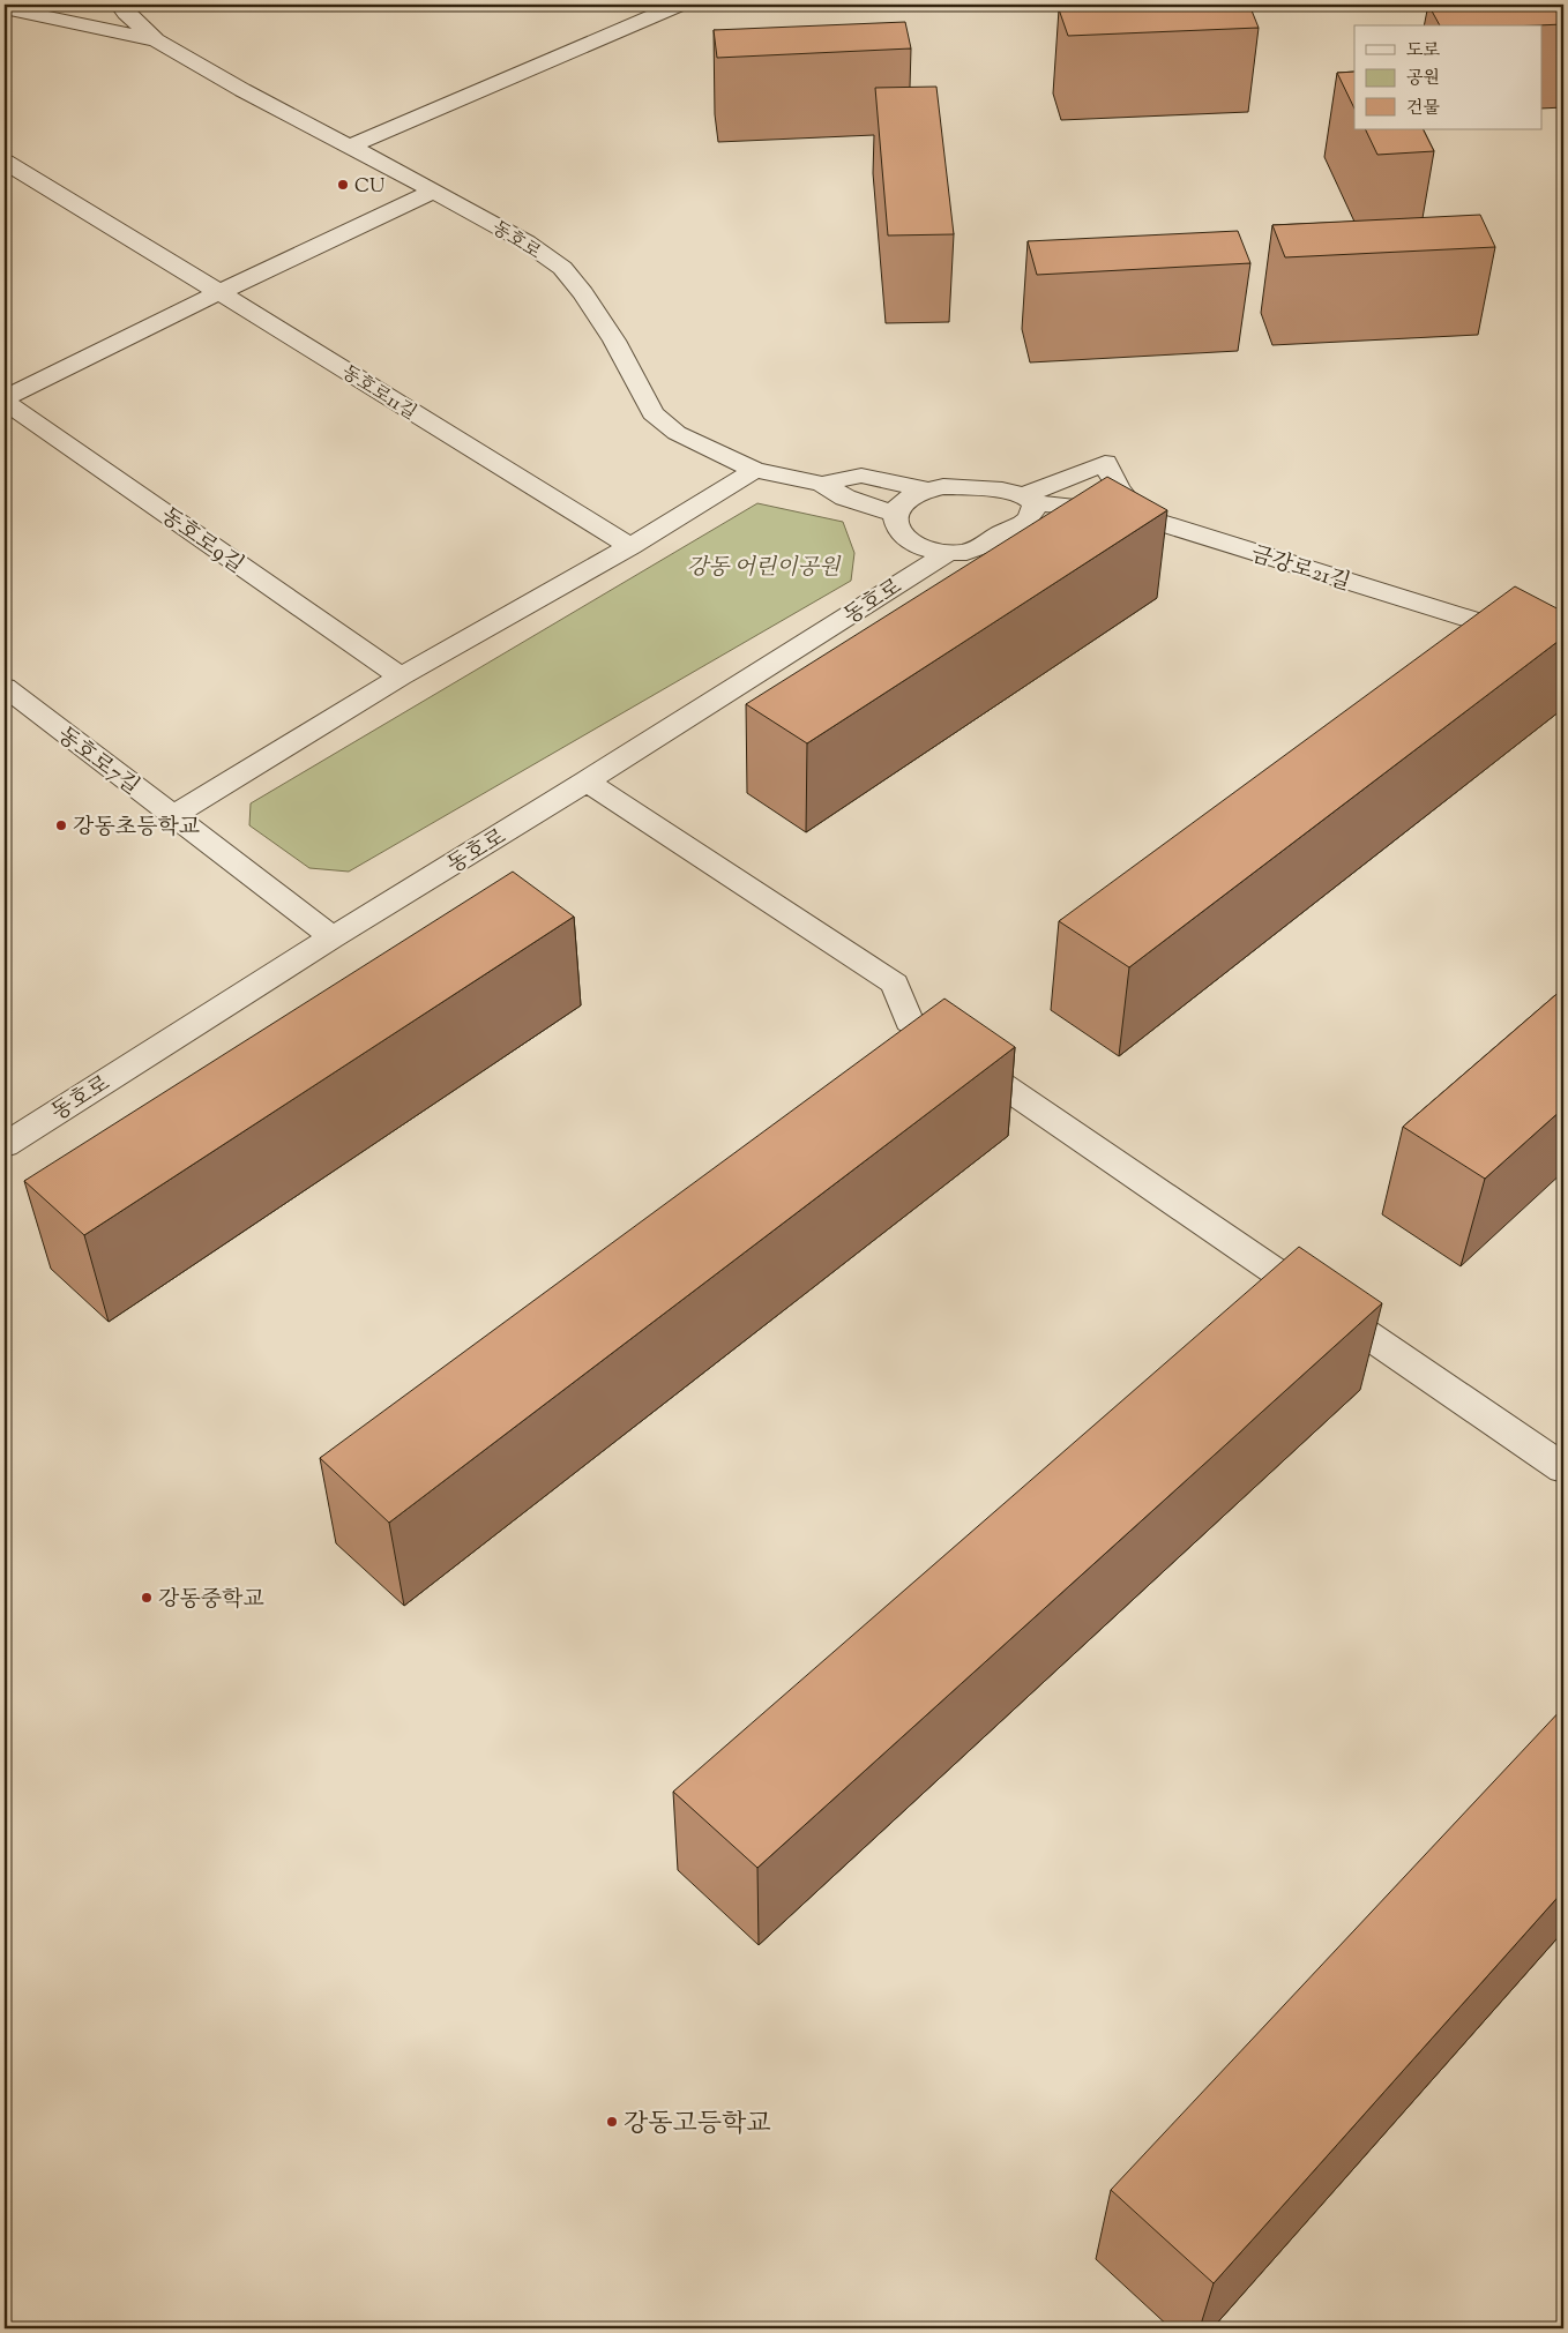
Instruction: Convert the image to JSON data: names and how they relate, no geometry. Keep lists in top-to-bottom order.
{
  "streets": {
    "street": [
      "동호로",
      "동호로11길",
      "동호로9길",
      "금강로21길",
      "동호로7길"
    ]
  },
  "crossings": [
    ["동호로", "동호로7길"]
  ],
  "parks": ["강동 어린이공원"],
  "places": [
    "CU",
    "강동초등학교",
    "강동중학교",
    "강동고등학교"
  ],
  "legend": ["도로", "공원", "건물"]
}
